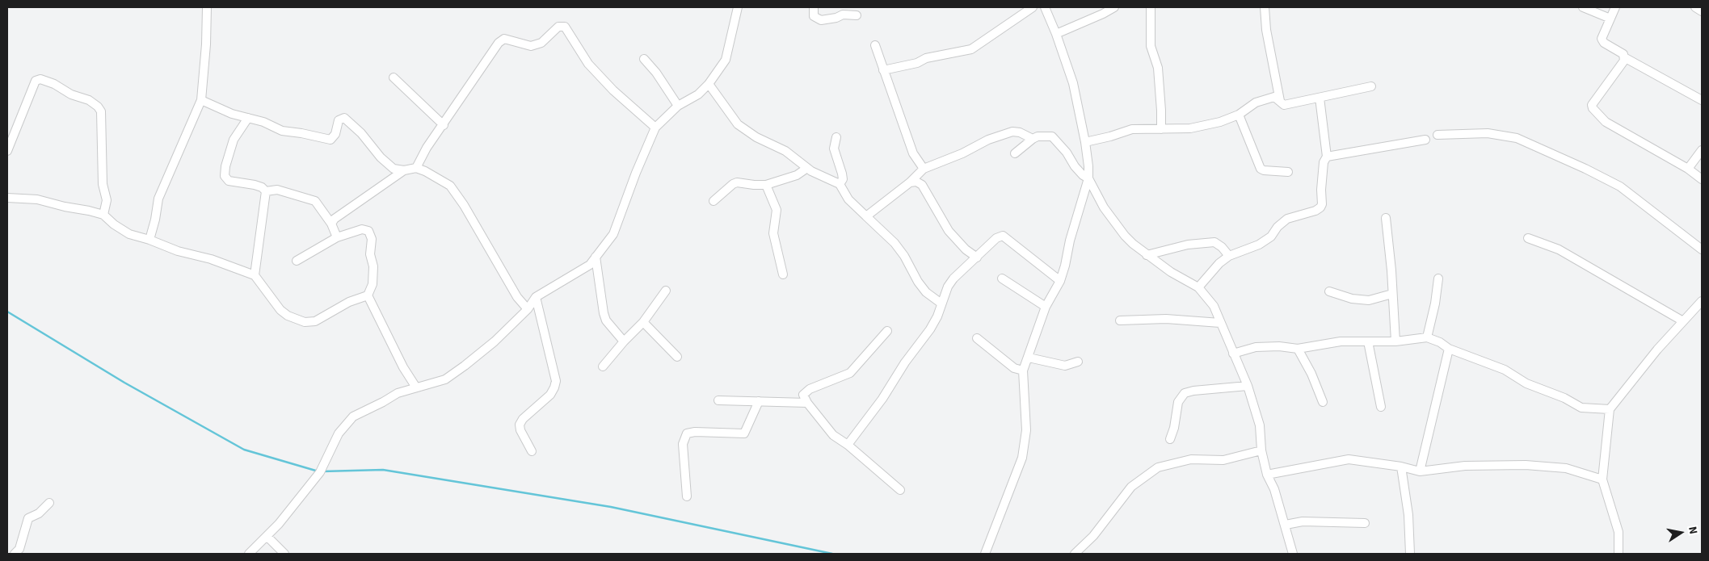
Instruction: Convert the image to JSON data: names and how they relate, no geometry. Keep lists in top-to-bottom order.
{
  "north": "right"
}
